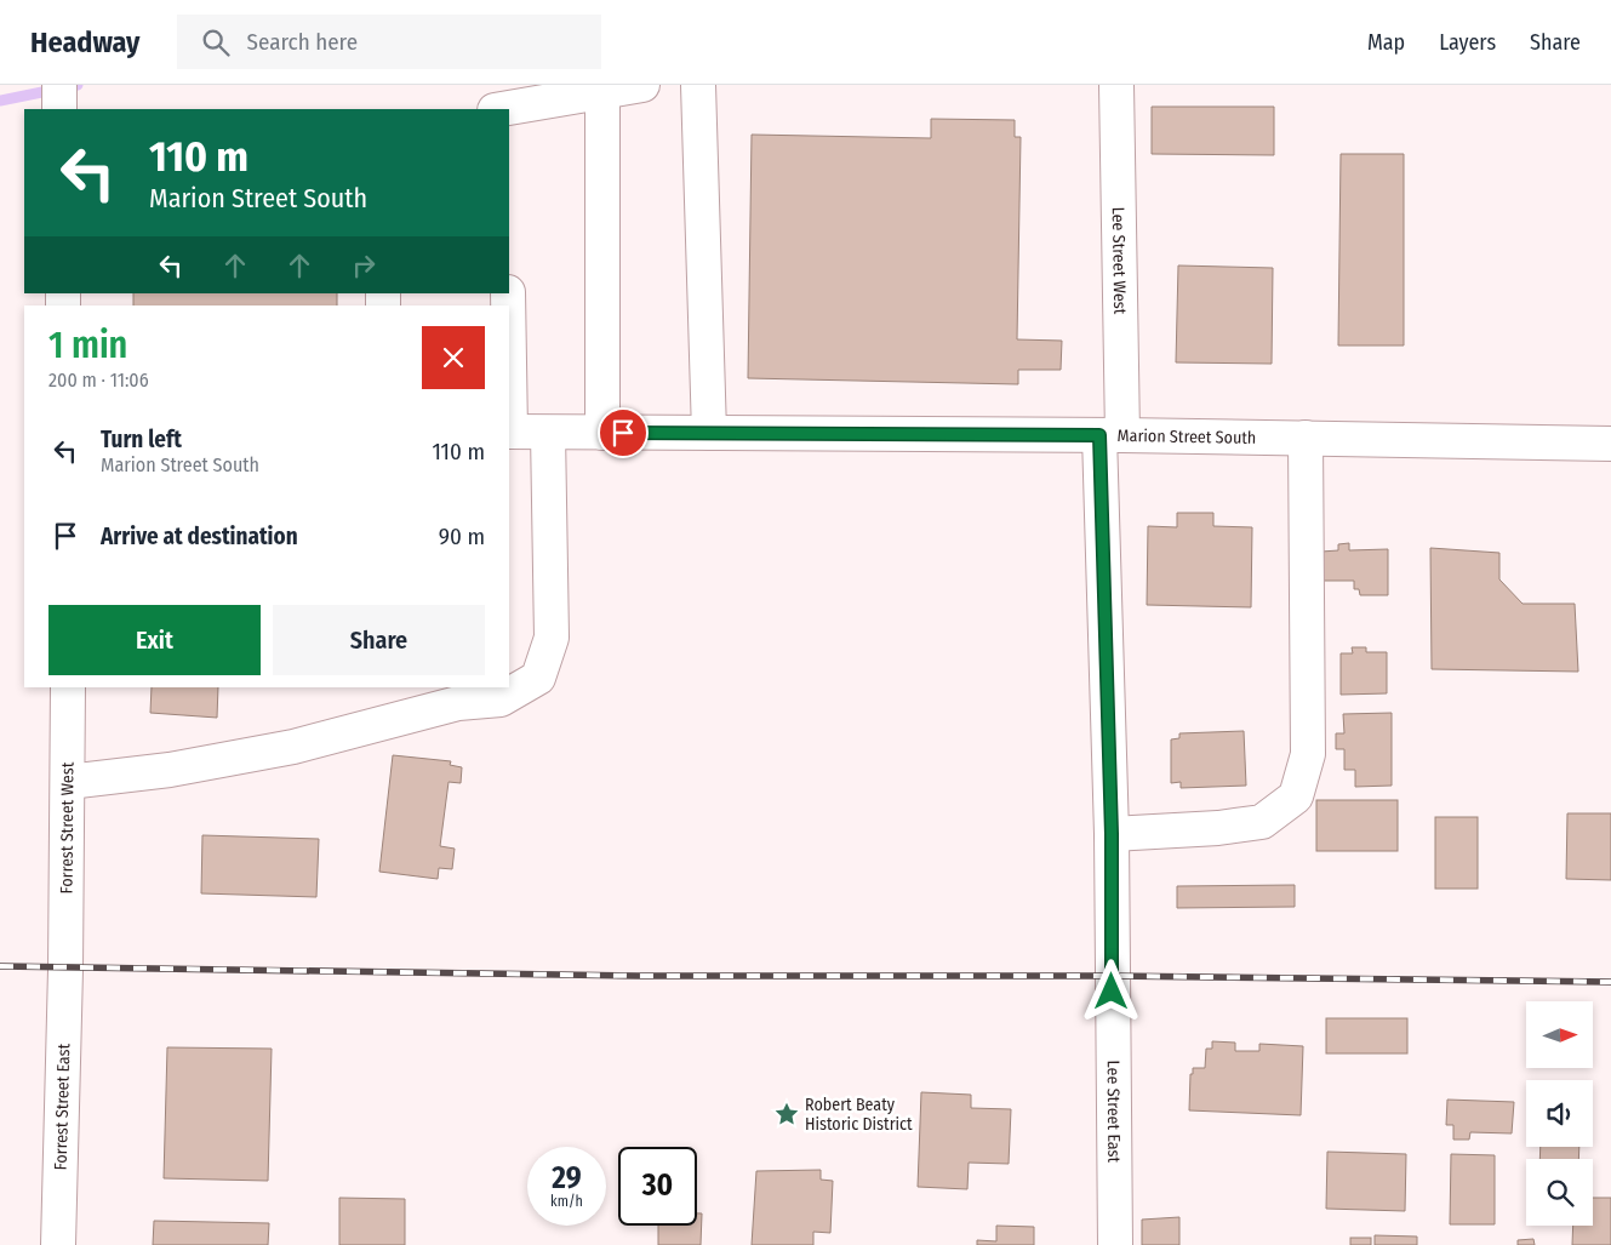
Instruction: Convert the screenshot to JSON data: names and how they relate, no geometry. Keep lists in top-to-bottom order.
{
  "streets": {
    "street": [
      "Lee Street West",
      "Marion Street South",
      "Forrest Street West",
      "Forrest Street East",
      "Lee Street East"
    ]
  },
  "crossings": [
    ["Lee Street West", "Marion Street South"],
    ["Lee Street West", "Lee Street East"],
    ["Forrest Street West", "Forrest Street East"]
  ],
  "places": {
    "place": ["Robert Beaty Historic District"]
  },
  "north": "right",
  "page": {
    "header": "Headway",
    "search": "Search here",
    "nav": ["Map", "Layers", "Share"],
    "turn": ["110 m", "Marion Street South"],
    "heading": ["1 min", "200 m · 11:06"],
    "list": [
      {
        "name": "Turn left",
        "note": "Marion Street South",
        "value": "110 m"
      },
      {
        "name": "Arrive at destination",
        "value": "90 m"
      }
    ],
    "buttons": ["Exit", "Share"],
    "speed": "29 km/h",
    "limit": "30"
  }
}
